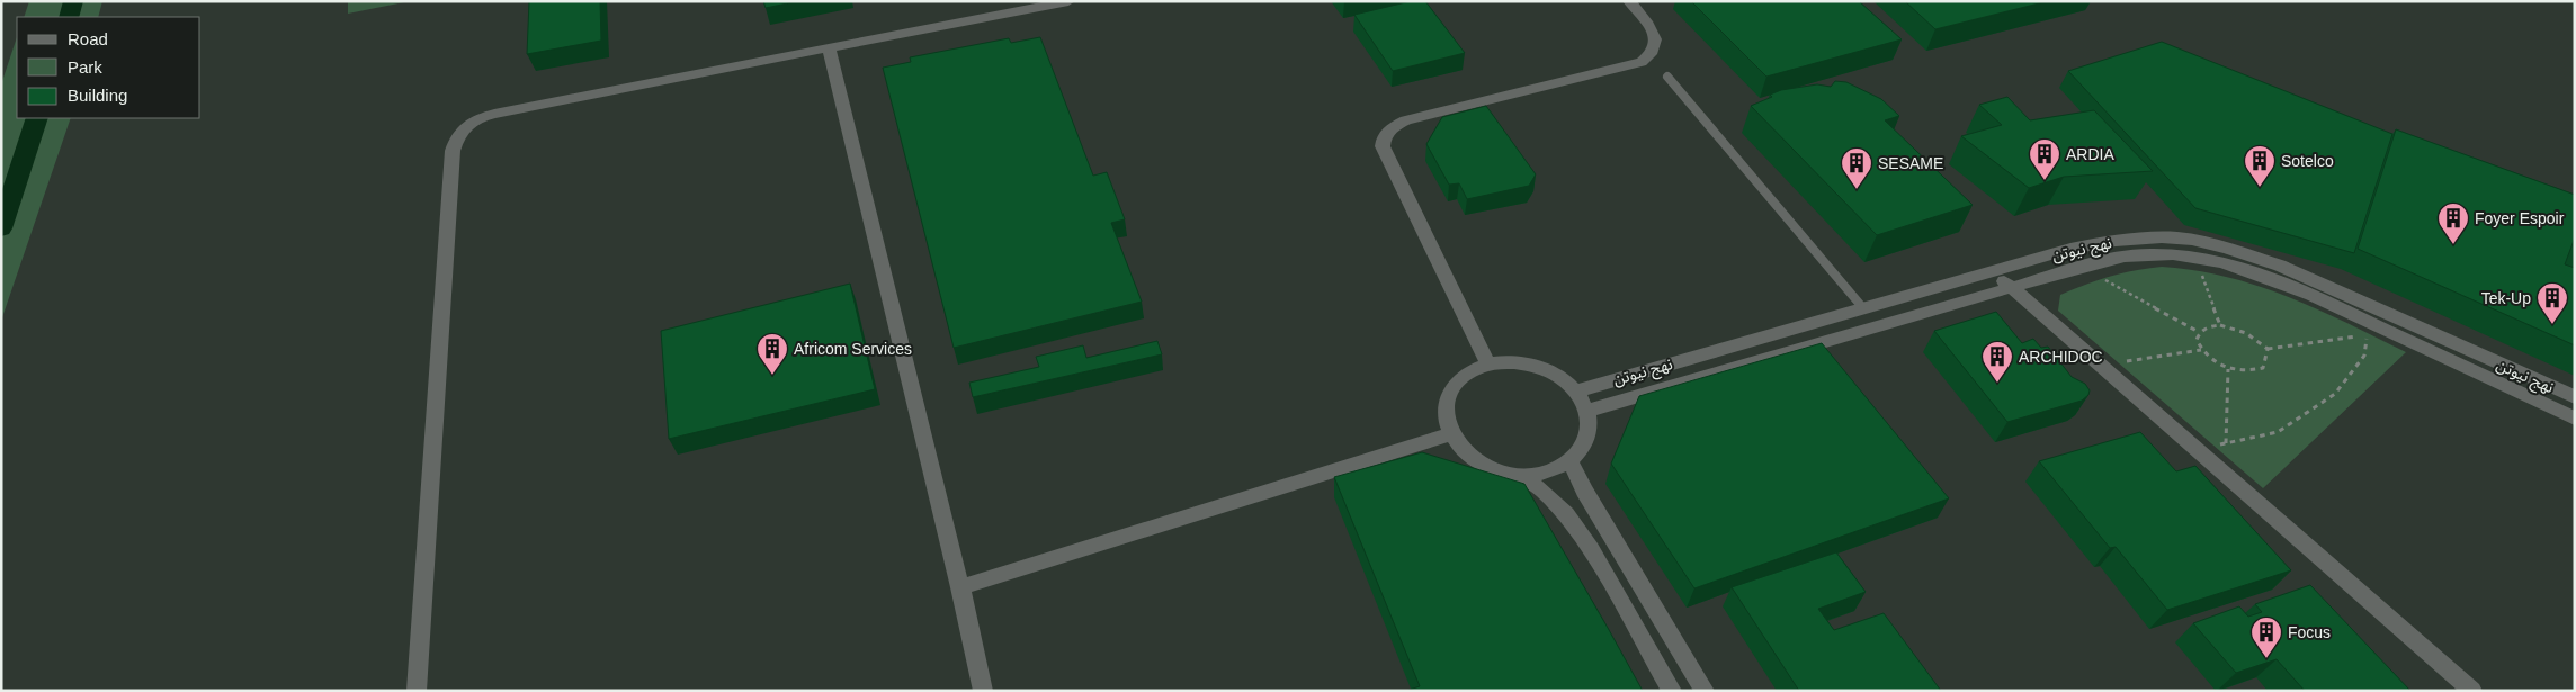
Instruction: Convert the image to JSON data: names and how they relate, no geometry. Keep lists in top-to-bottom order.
{
  "streets": {
    "street": ["نهج نيوتن"]
  },
  "places": {
    "building": [
      "ARDIA",
      "Sotelco",
      "SESAME",
      "Foyer Espoir",
      "Tek-Up",
      "Africom Services",
      "ARCHIDOC",
      "Focus"
    ]
  },
  "legend": ["Road", "Park", "Building"]
}
